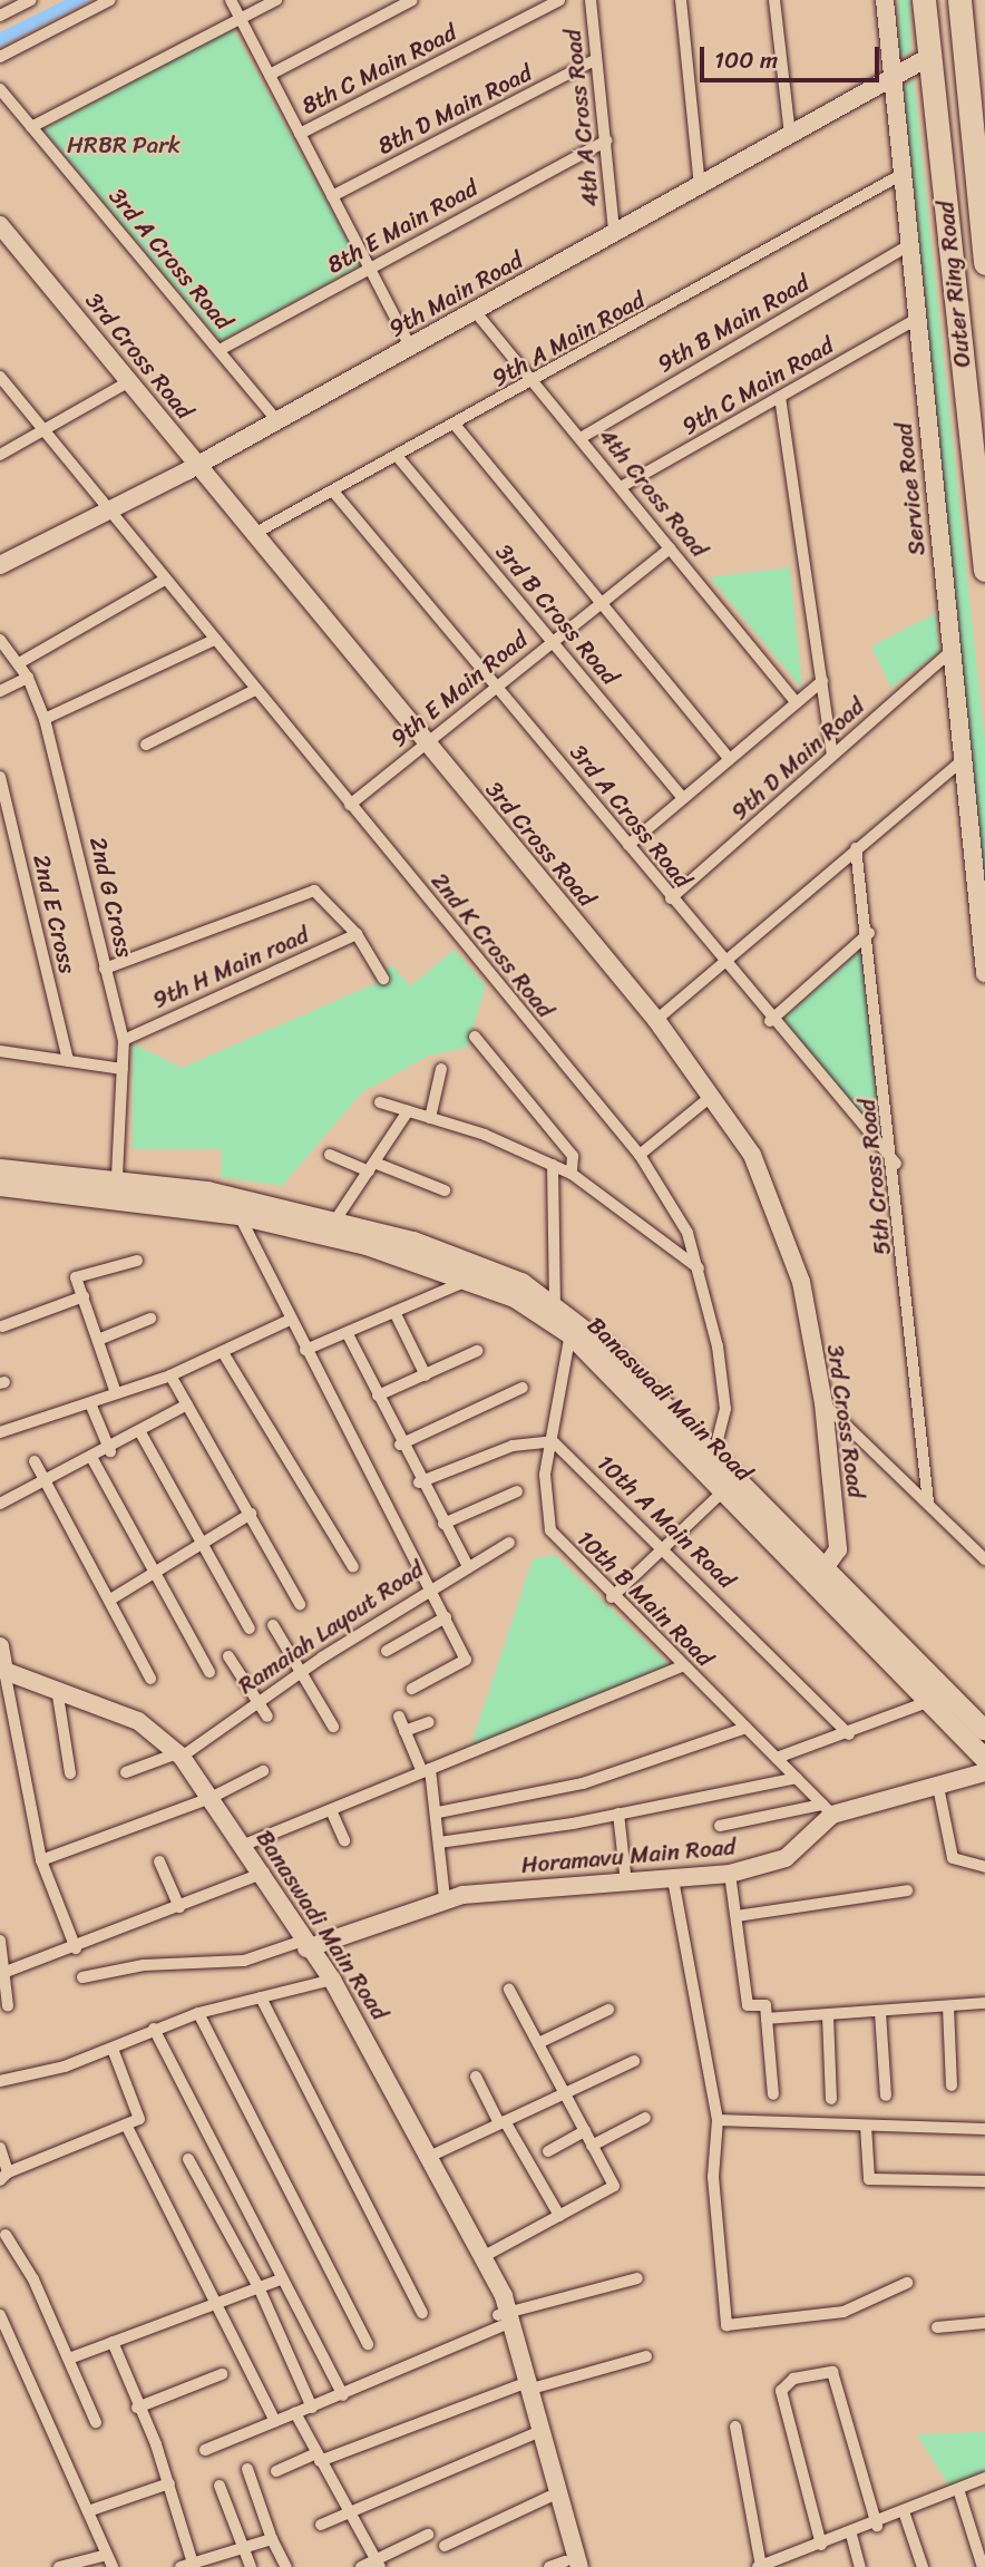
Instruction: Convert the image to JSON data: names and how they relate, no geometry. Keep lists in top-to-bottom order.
{
  "streets": {
    "highway": ["Outer Ring Road"],
    "main road": ["Banaswadi Main Road"],
    "street": [
      "8th C Main Road",
      "8th D Main Road",
      "4th A Cross Road",
      "8th E Main Road",
      "3rd A Cross Road",
      "9th Main Road",
      "9th B Main Road",
      "9th A Main Road",
      "3rd Cross Road",
      "9th C Main Road",
      "Service Road",
      "4th Cross Road",
      "3rd B Cross Road",
      "9th E Main Road",
      "9th D Main Road",
      "2nd G Cross",
      "2nd E Cross",
      "2nd K Cross Road",
      "9th H Main road",
      "5th Cross Road",
      "10th A Main Road",
      "10th B Main Road",
      "Ramaiah Layout Road",
      "Horamavu Main Road"
    ]
  },
  "crossings": [
    ["8th D Main Road", "4th A Cross Road"],
    ["4th A Cross Road", "8th E Main Road"],
    ["4th A Cross Road", "9th Main Road"],
    ["8th E Main Road", "3rd A Cross Road"],
    ["3rd A Cross Road", "9th Main Road"],
    ["3rd A Cross Road", "9th A Main Road"],
    ["3rd A Cross Road", "9th E Main Road"],
    ["3rd A Cross Road", "9th D Main Road"],
    ["3rd A Cross Road", "5th Cross Road"],
    ["Outer Ring Road", "9th Main Road"],
    ["9th Main Road", "3rd Cross Road"],
    ["9th Main Road", "Service Road"],
    ["9th Main Road", "4th Cross Road"],
    ["9th Main Road", "2nd K Cross Road"],
    ["9th B Main Road", "Service Road"],
    ["9th B Main Road", "4th Cross Road"],
    ["9th A Main Road", "3rd Cross Road"],
    ["9th A Main Road", "Service Road"],
    ["9th A Main Road", "4th Cross Road"],
    ["9th A Main Road", "3rd B Cross Road"],
    ["3rd Cross Road", "9th E Main Road"],
    ["3rd Cross Road", "Banaswadi Main Road"],
    ["9th C Main Road", "Service Road"],
    ["9th C Main Road", "4th Cross Road"],
    ["Service Road", "9th D Main Road"],
    ["4th Cross Road", "9th E Main Road"],
    ["3rd B Cross Road", "9th E Main Road"],
    ["9th E Main Road", "2nd K Cross Road"],
    ["2nd G Cross", "9th H Main road"],
    ["2nd G Cross", "Banaswadi Main Road"],
    ["2nd K Cross Road", "Banaswadi Main Road"],
    ["Banaswadi Main Road", "10th B Main Road"],
    ["Banaswadi Main Road", "Ramaiah Layout Road"],
    ["Banaswadi Main Road", "Horamavu Main Road"],
    ["10th A Main Road", "10th B Main Road"],
    ["10th B Main Road", "Horamavu Main Road"]
  ],
  "parks": ["HRBR Park"],
  "scale_bar": "100 m"
}
